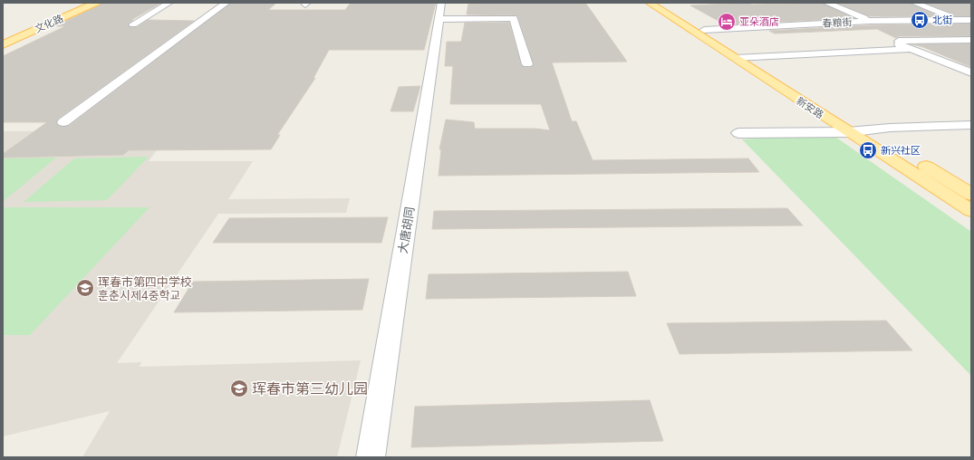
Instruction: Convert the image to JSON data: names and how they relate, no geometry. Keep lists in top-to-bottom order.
{
  "streets": {
    "main road": ["文化路", "新安路"],
    "street": ["春粮街", "大唐胡同"]
  },
  "crossings": [
    ["春粮街", "新安路"]
  ],
  "places": {
    "bus stop": ["北街", "新兴社区"],
    "hotel": ["亚朵酒店"],
    "school or university": ["珲春市第四中学校 훈춘시제4중학교", "珲春市第三幼儿园"]
  }
}
